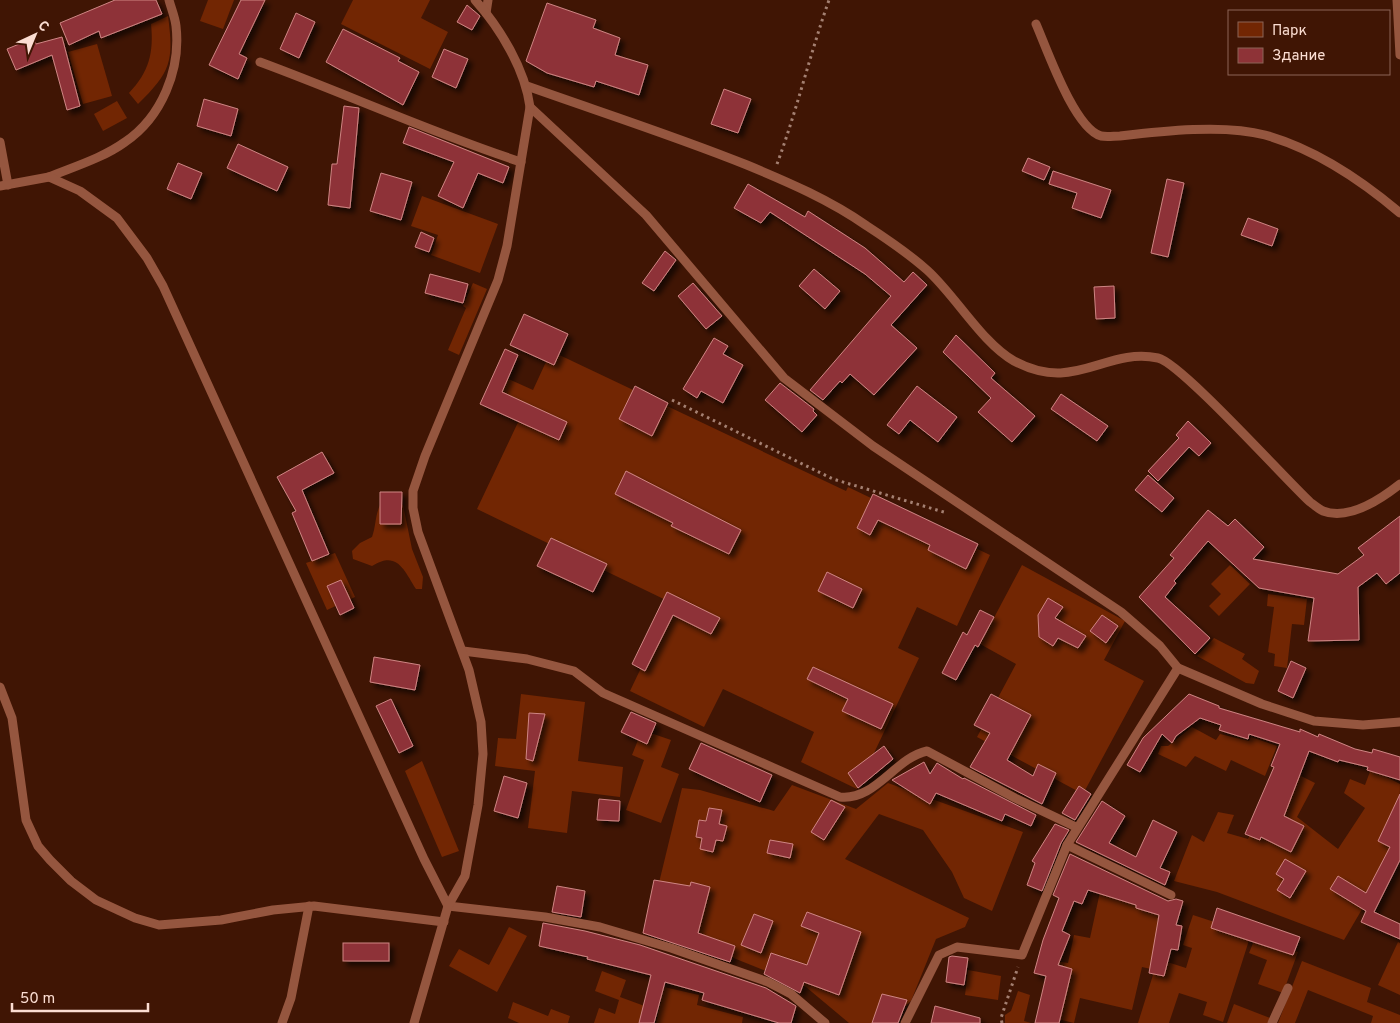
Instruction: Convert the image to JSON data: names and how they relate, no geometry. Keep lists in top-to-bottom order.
{
  "legend": ["Парк", "Здание"],
  "scale_bar": "50 m",
  "north": "top right"
}
